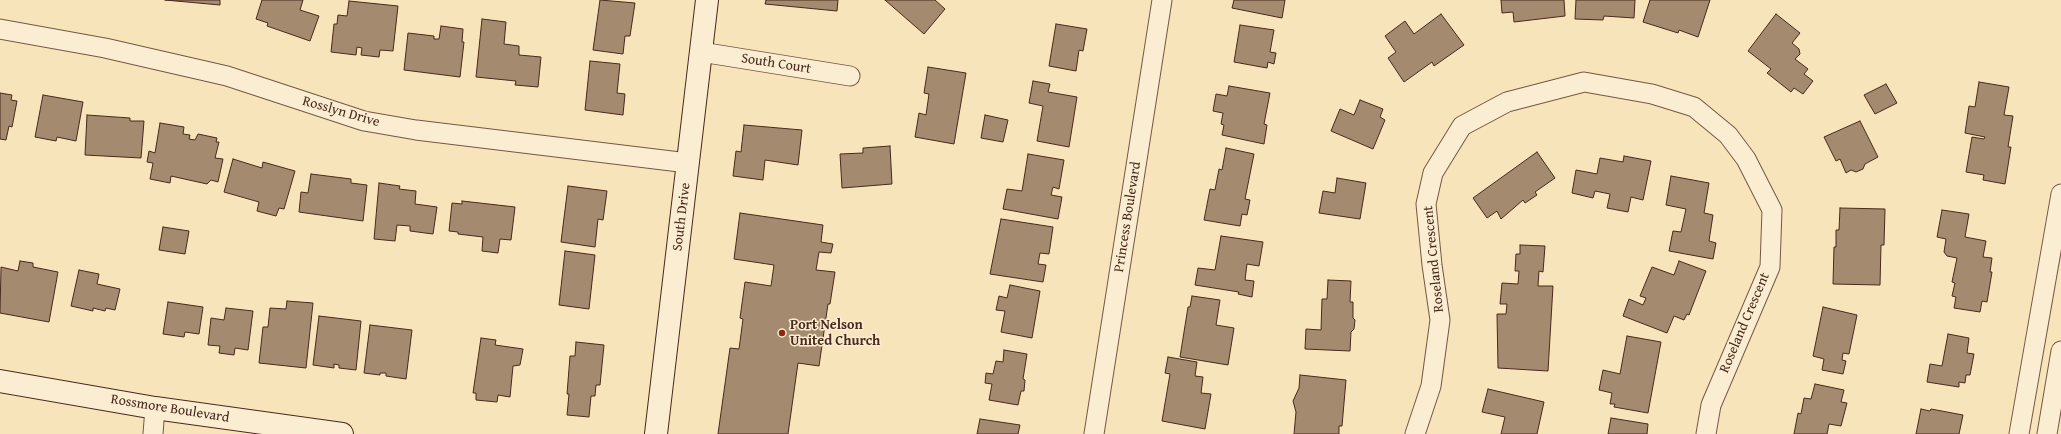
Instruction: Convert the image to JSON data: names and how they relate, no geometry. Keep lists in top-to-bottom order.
{
  "streets": {
    "street": [
      "South Court",
      "Rosslyn Drive",
      "South Drive",
      "Princess Boulevard",
      "Roseland Crescent",
      "Rossmore Boulevard"
    ]
  },
  "crossings": [
    ["South Court", "South Drive"],
    ["Rosslyn Drive", "South Drive"]
  ],
  "places": ["Port Nelson United Church"]
}
